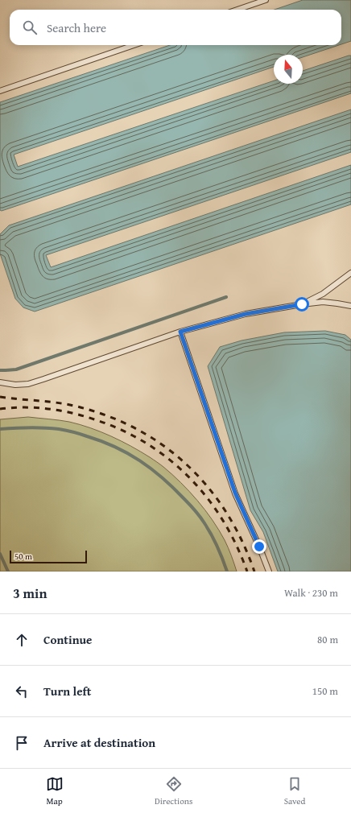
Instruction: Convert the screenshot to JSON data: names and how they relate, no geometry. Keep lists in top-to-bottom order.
{
  "scale_bar": "50 m",
  "north": "top",
  "page": {
    "search": "Search here",
    "scale": "50 m",
    "heading": ["3 min", "Walk · 230 m"],
    "list": [
      ["Continue", "80 m"],
      ["Turn left", "150 m"],
      "Arrive at destination"
    ],
    "nav": ["Map", "Directions", "Saved"]
  }
}
